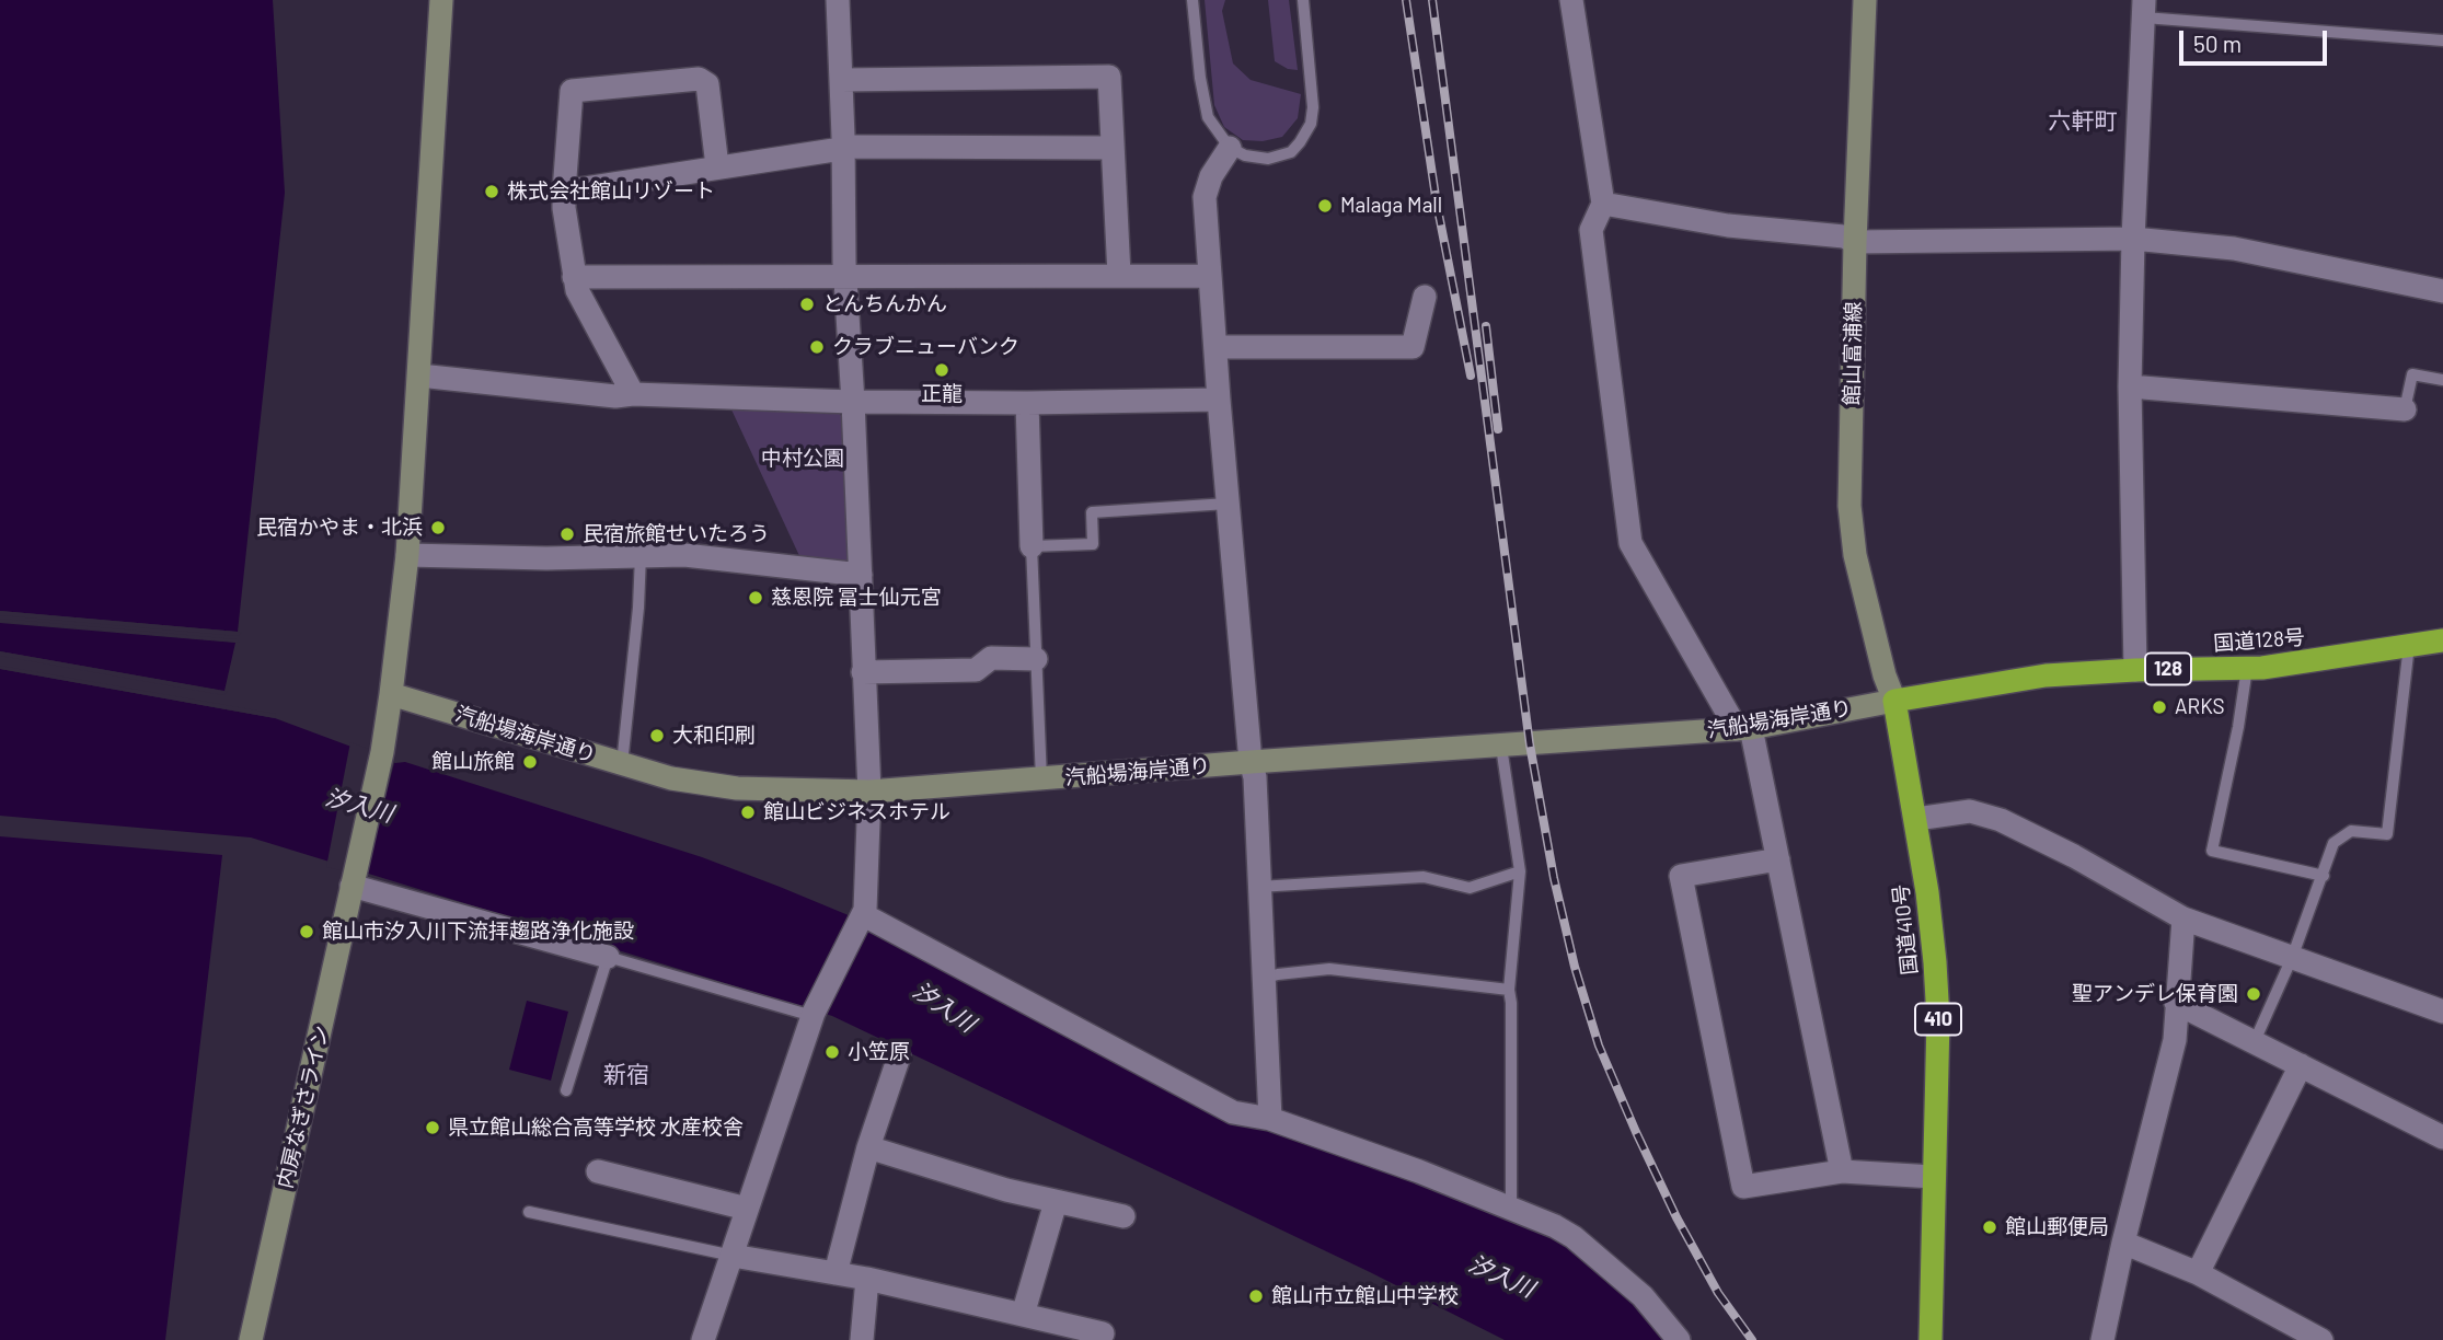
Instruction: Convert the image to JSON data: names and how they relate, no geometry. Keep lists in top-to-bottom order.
{
  "streets": {
    "highway": [
      "国道128号",
      "128",
      "国道410号",
      "410"
    ],
    "street": ["館山富浦線", "汽船場海岸通り", "内房なぎさライン"]
  },
  "crossings": [
    ["館山富浦線", "国道128号"],
    ["館山富浦線", "汽船場海岸通り"],
    ["館山富浦線", "国道410号"],
    ["国道128号", "汽船場海岸通り"],
    ["国道128号", "国道410号"],
    ["汽船場海岸通り", "国道410号"],
    ["汽船場海岸通り", "内房なぎさライン"]
  ],
  "districts": ["六軒町", "新宿"],
  "water": ["汐入川"],
  "parks": ["中村公園"],
  "places": [
    "株式会社館山リゾート",
    "Malaga Mall",
    "とんちんかん",
    "クラブニューバンク",
    "正龍",
    "民宿かやま・北浜",
    "民宿旅館せいたろう",
    "慈恩院 冨士仙元宮",
    "ARKS",
    "大和印刷",
    "館山旅館",
    "館山ビジネスホテル",
    "館山市汐入川下流拝趨路浄化施設",
    "聖アンデレ保育園",
    "小笠原",
    "県立館山総合高等学校 水産校舎",
    "館山郵便局",
    "館山市立館山中学校"
  ],
  "scale_bar": "50 m"
}
